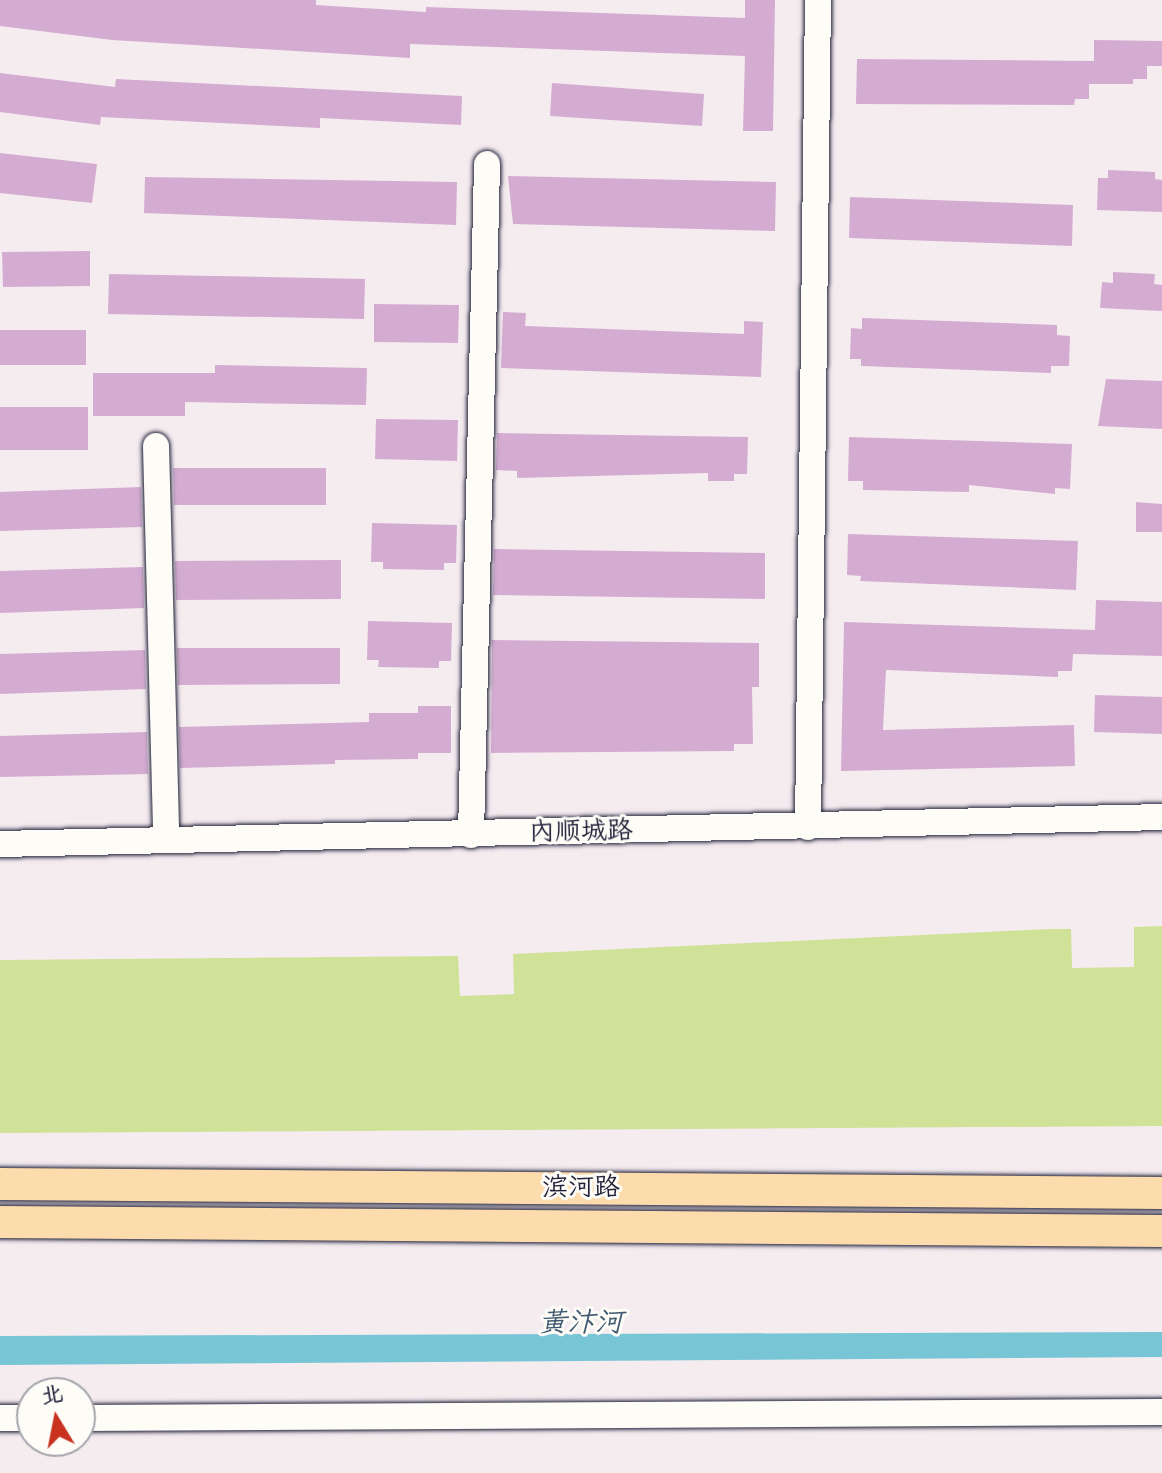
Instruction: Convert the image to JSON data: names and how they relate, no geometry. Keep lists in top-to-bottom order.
{
  "streets": {
    "main road": ["滨河路"],
    "street": ["内顺城路"]
  },
  "water": ["黄汴河"],
  "north": "top"
}
